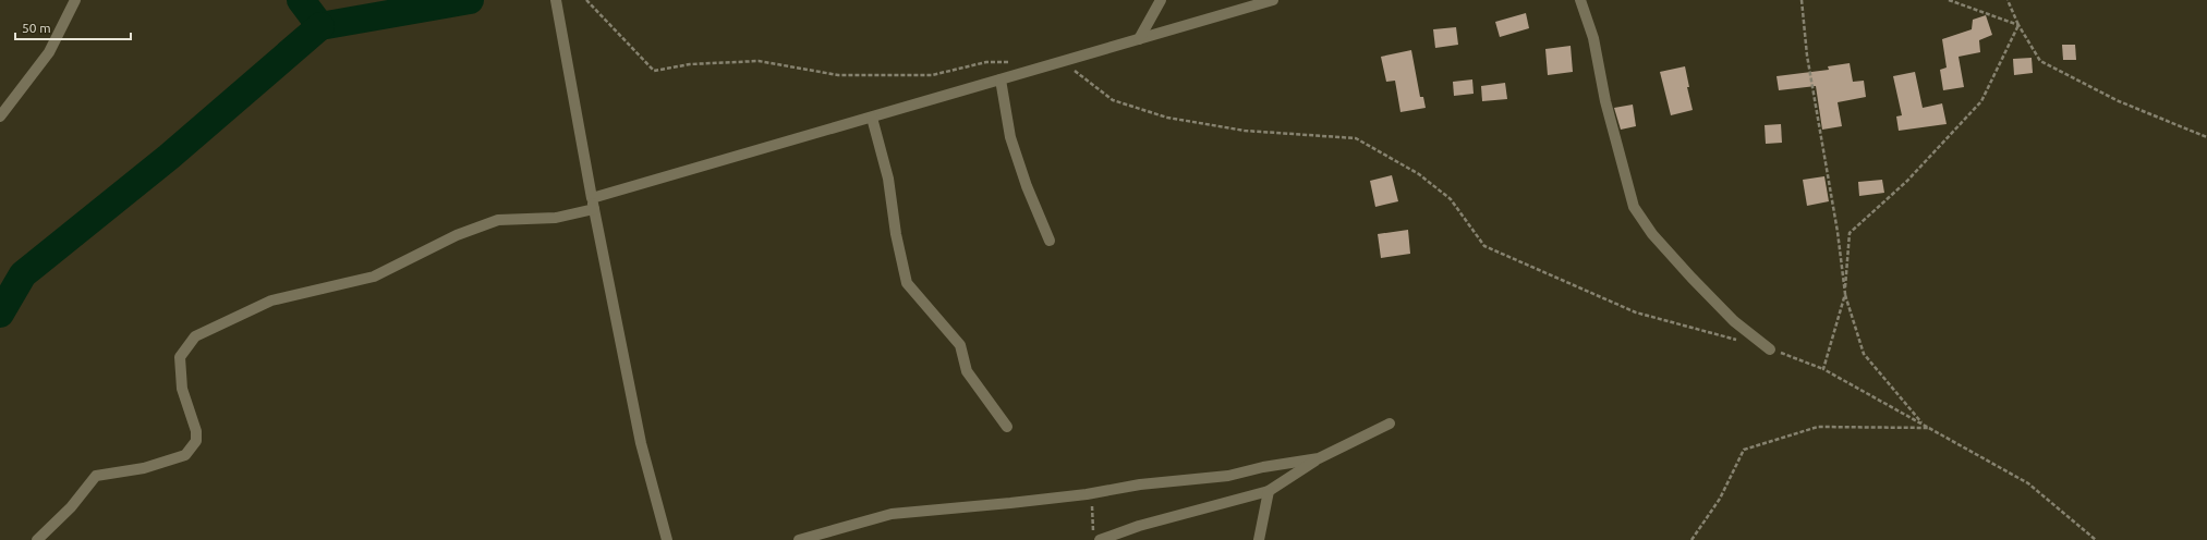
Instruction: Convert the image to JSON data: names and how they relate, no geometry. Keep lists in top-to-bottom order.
{
  "scale_bar": "50 m"
}
